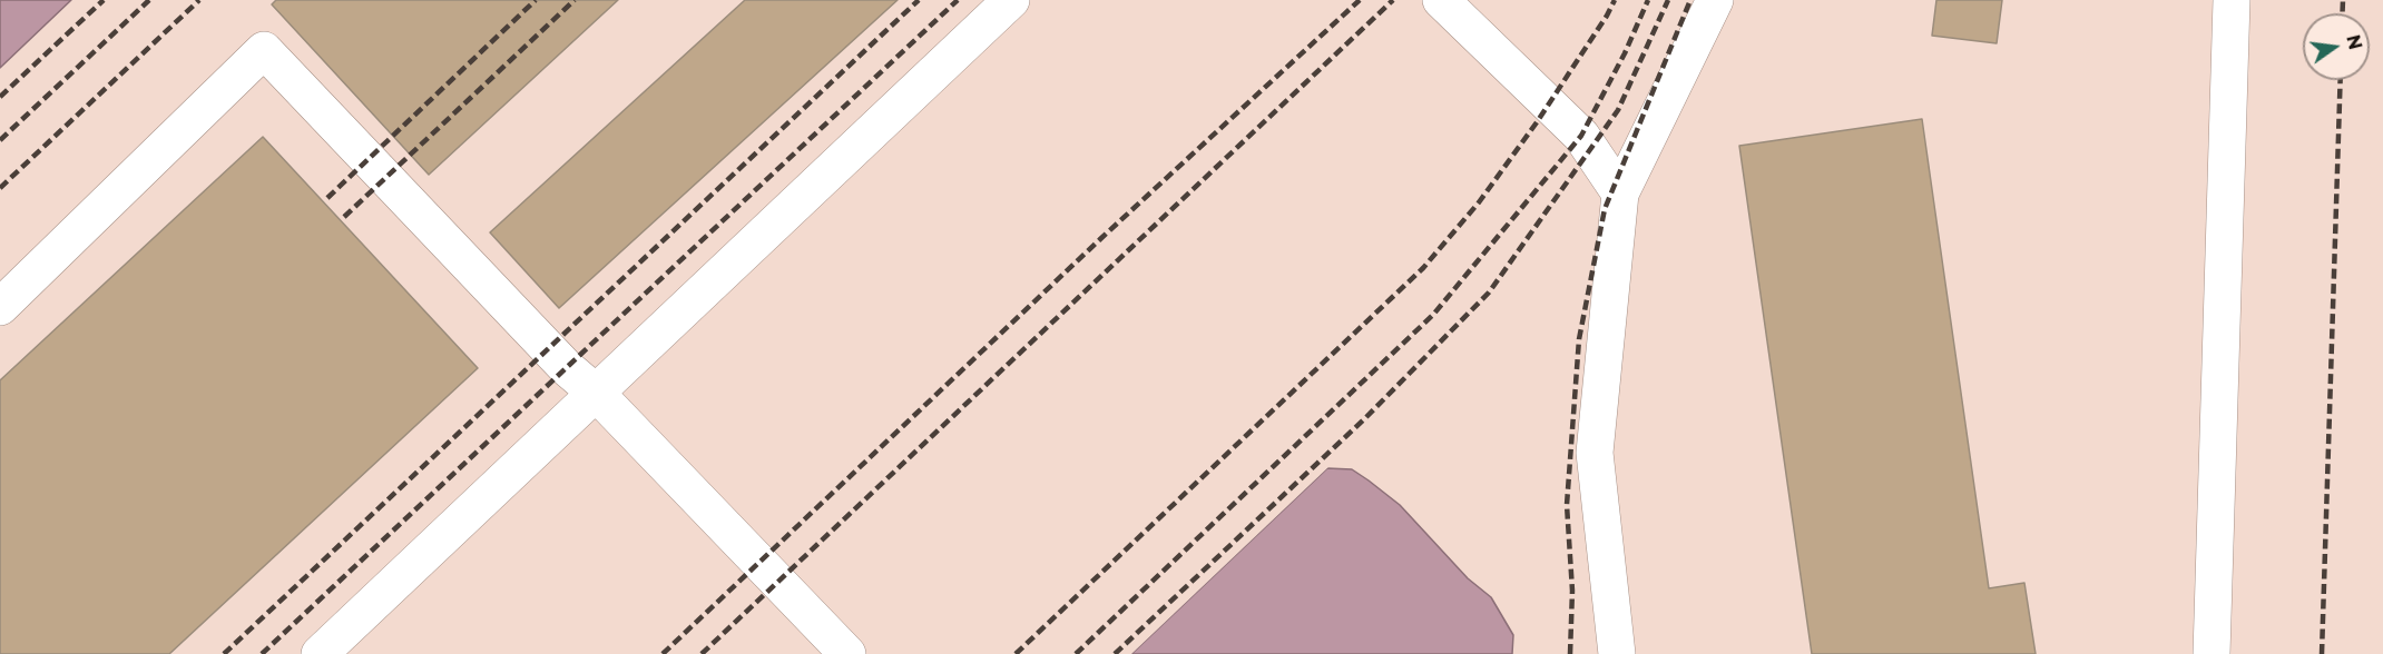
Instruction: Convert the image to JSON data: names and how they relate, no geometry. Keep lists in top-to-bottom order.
{
  "north": "right"
}
